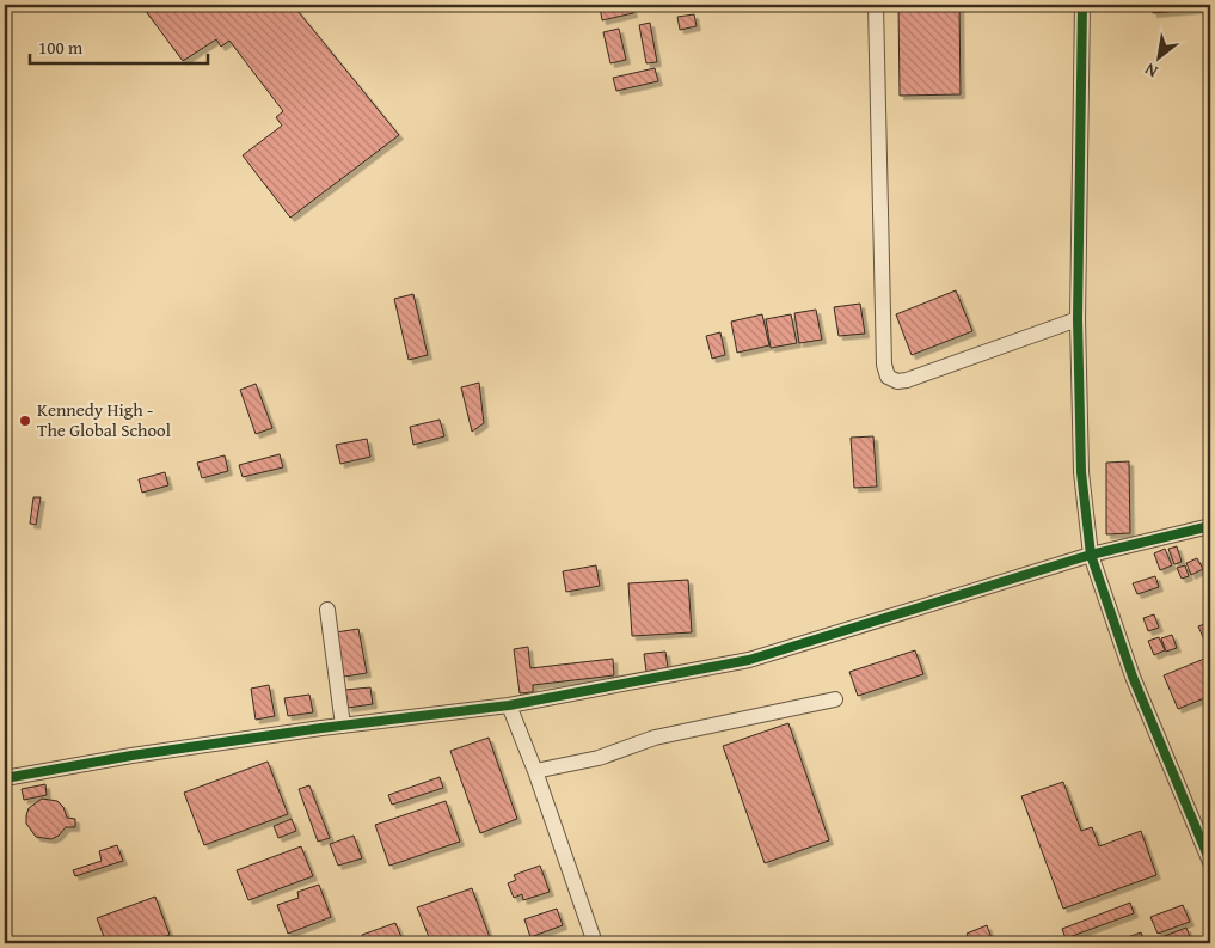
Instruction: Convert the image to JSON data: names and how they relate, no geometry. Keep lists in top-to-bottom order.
{
  "places": ["Kennedy High - The Global School"],
  "scale_bar": "100 m",
  "north": "bottom left"
}
